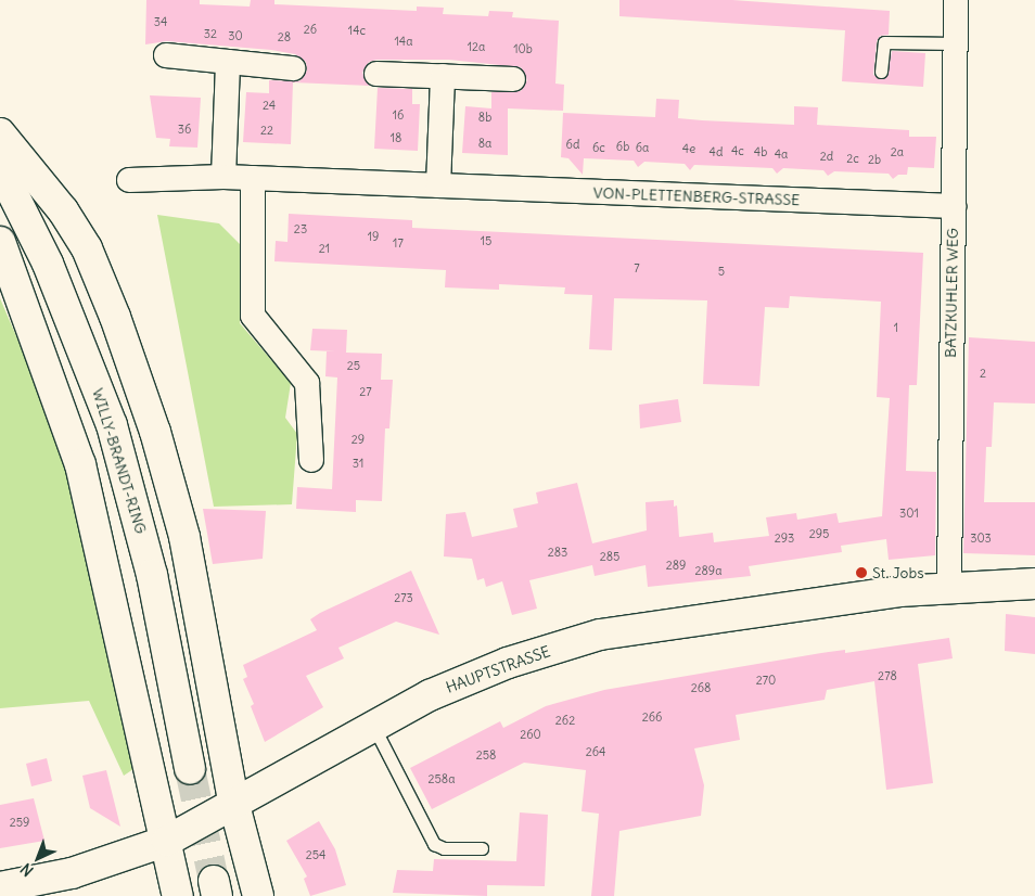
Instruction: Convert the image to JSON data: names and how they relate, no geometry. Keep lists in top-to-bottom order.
{
  "streets": {
    "main road": ["WILLY-BRANDT-RING", "HAUPTSTRASSE"],
    "street": ["VON-PLETTENBERG-STRASSE", "BATZKUHLER WEG"]
  },
  "crossings": [
    ["VON-PLETTENBERG-STRASSE", "BATZKUHLER WEG"],
    ["BATZKUHLER WEG", "HAUPTSTRASSE"]
  ],
  "places": ["St. Jobs"],
  "house_numbers": [
    "34",
    "26",
    "14c",
    "32",
    "30",
    "28",
    "14a",
    "12a",
    "10b",
    "24",
    "16",
    "8b",
    "36",
    "22",
    "18",
    "8a",
    "6d",
    "6b",
    "6c",
    "6a",
    "4e",
    "4c",
    "4d",
    "4b",
    "2a",
    "4a",
    "2d",
    "2c",
    "2b",
    "23",
    "19",
    "15",
    "17",
    "21",
    "7",
    "5",
    "1",
    "25",
    "2",
    "27",
    "29",
    "31",
    "301",
    "295",
    "293",
    "303",
    "283",
    "285",
    "289",
    "289a",
    "273",
    "278",
    "270",
    "268",
    "266",
    "262",
    "260",
    "264",
    "258",
    "258a",
    "259",
    "254"
  ],
  "north": "bottom left"
}
